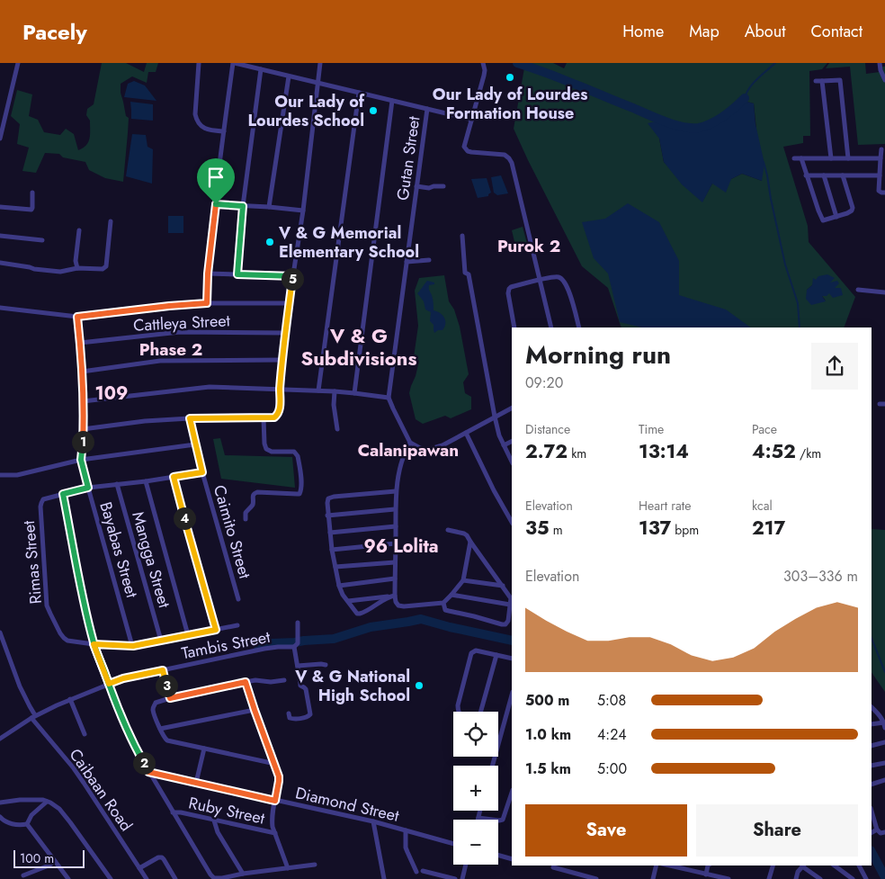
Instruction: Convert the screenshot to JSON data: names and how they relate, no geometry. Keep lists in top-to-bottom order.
{
  "streets": {
    "street": [
      "Gutan Street",
      "Cattleya Street",
      "Caimito Street",
      "Bayabas Street",
      "Mangga Street",
      "Rimas Street",
      "Tambis Street",
      "Caibaan Road",
      "Diamond Street",
      "Ruby Street"
    ]
  },
  "crossings": [
    ["Cattleya Street", "Bayabas Street"],
    ["Tambis Street", "Caibaan Road"]
  ],
  "districts": [
    "Purok 2",
    "V & G Subdivisions",
    "Phase 2",
    "109",
    "Calanipawan",
    "96 Lolita"
  ],
  "places": [
    "Our Lady of Lourdes Formation House",
    "Our Lady of Lourdes School",
    "V & G Memorial Elementary School",
    "V & G National High School"
  ],
  "scale_bar": "100 m",
  "page": {
    "header": "Pacely",
    "nav": [
      "Home",
      "Map",
      "About",
      "Contact"
    ],
    "pins": [
      "5",
      "1",
      "4",
      "3",
      "2"
    ],
    "heading": ["Morning run", "09:20"],
    "stats": [
      ["Distance", "2.72 km"],
      ["Time", "13:14"],
      ["Pace", "4:52 /km"],
      ["Elevation", "35 m"],
      ["Heart rate", "137 bpm"],
      ["kcal", "217"]
    ],
    "chart": ["Elevation", "303–336 m"],
    "list": [
      {
        "name": "500 m",
        "note": "5:08"
      },
      {
        "name": "1.0 km",
        "note": "4:24"
      },
      {
        "name": "1.5 km",
        "note": "5:00"
      }
    ],
    "map_buttons": ["+", "−"],
    "buttons": ["Save", "Share"],
    "scale": "100 m"
  }
}
